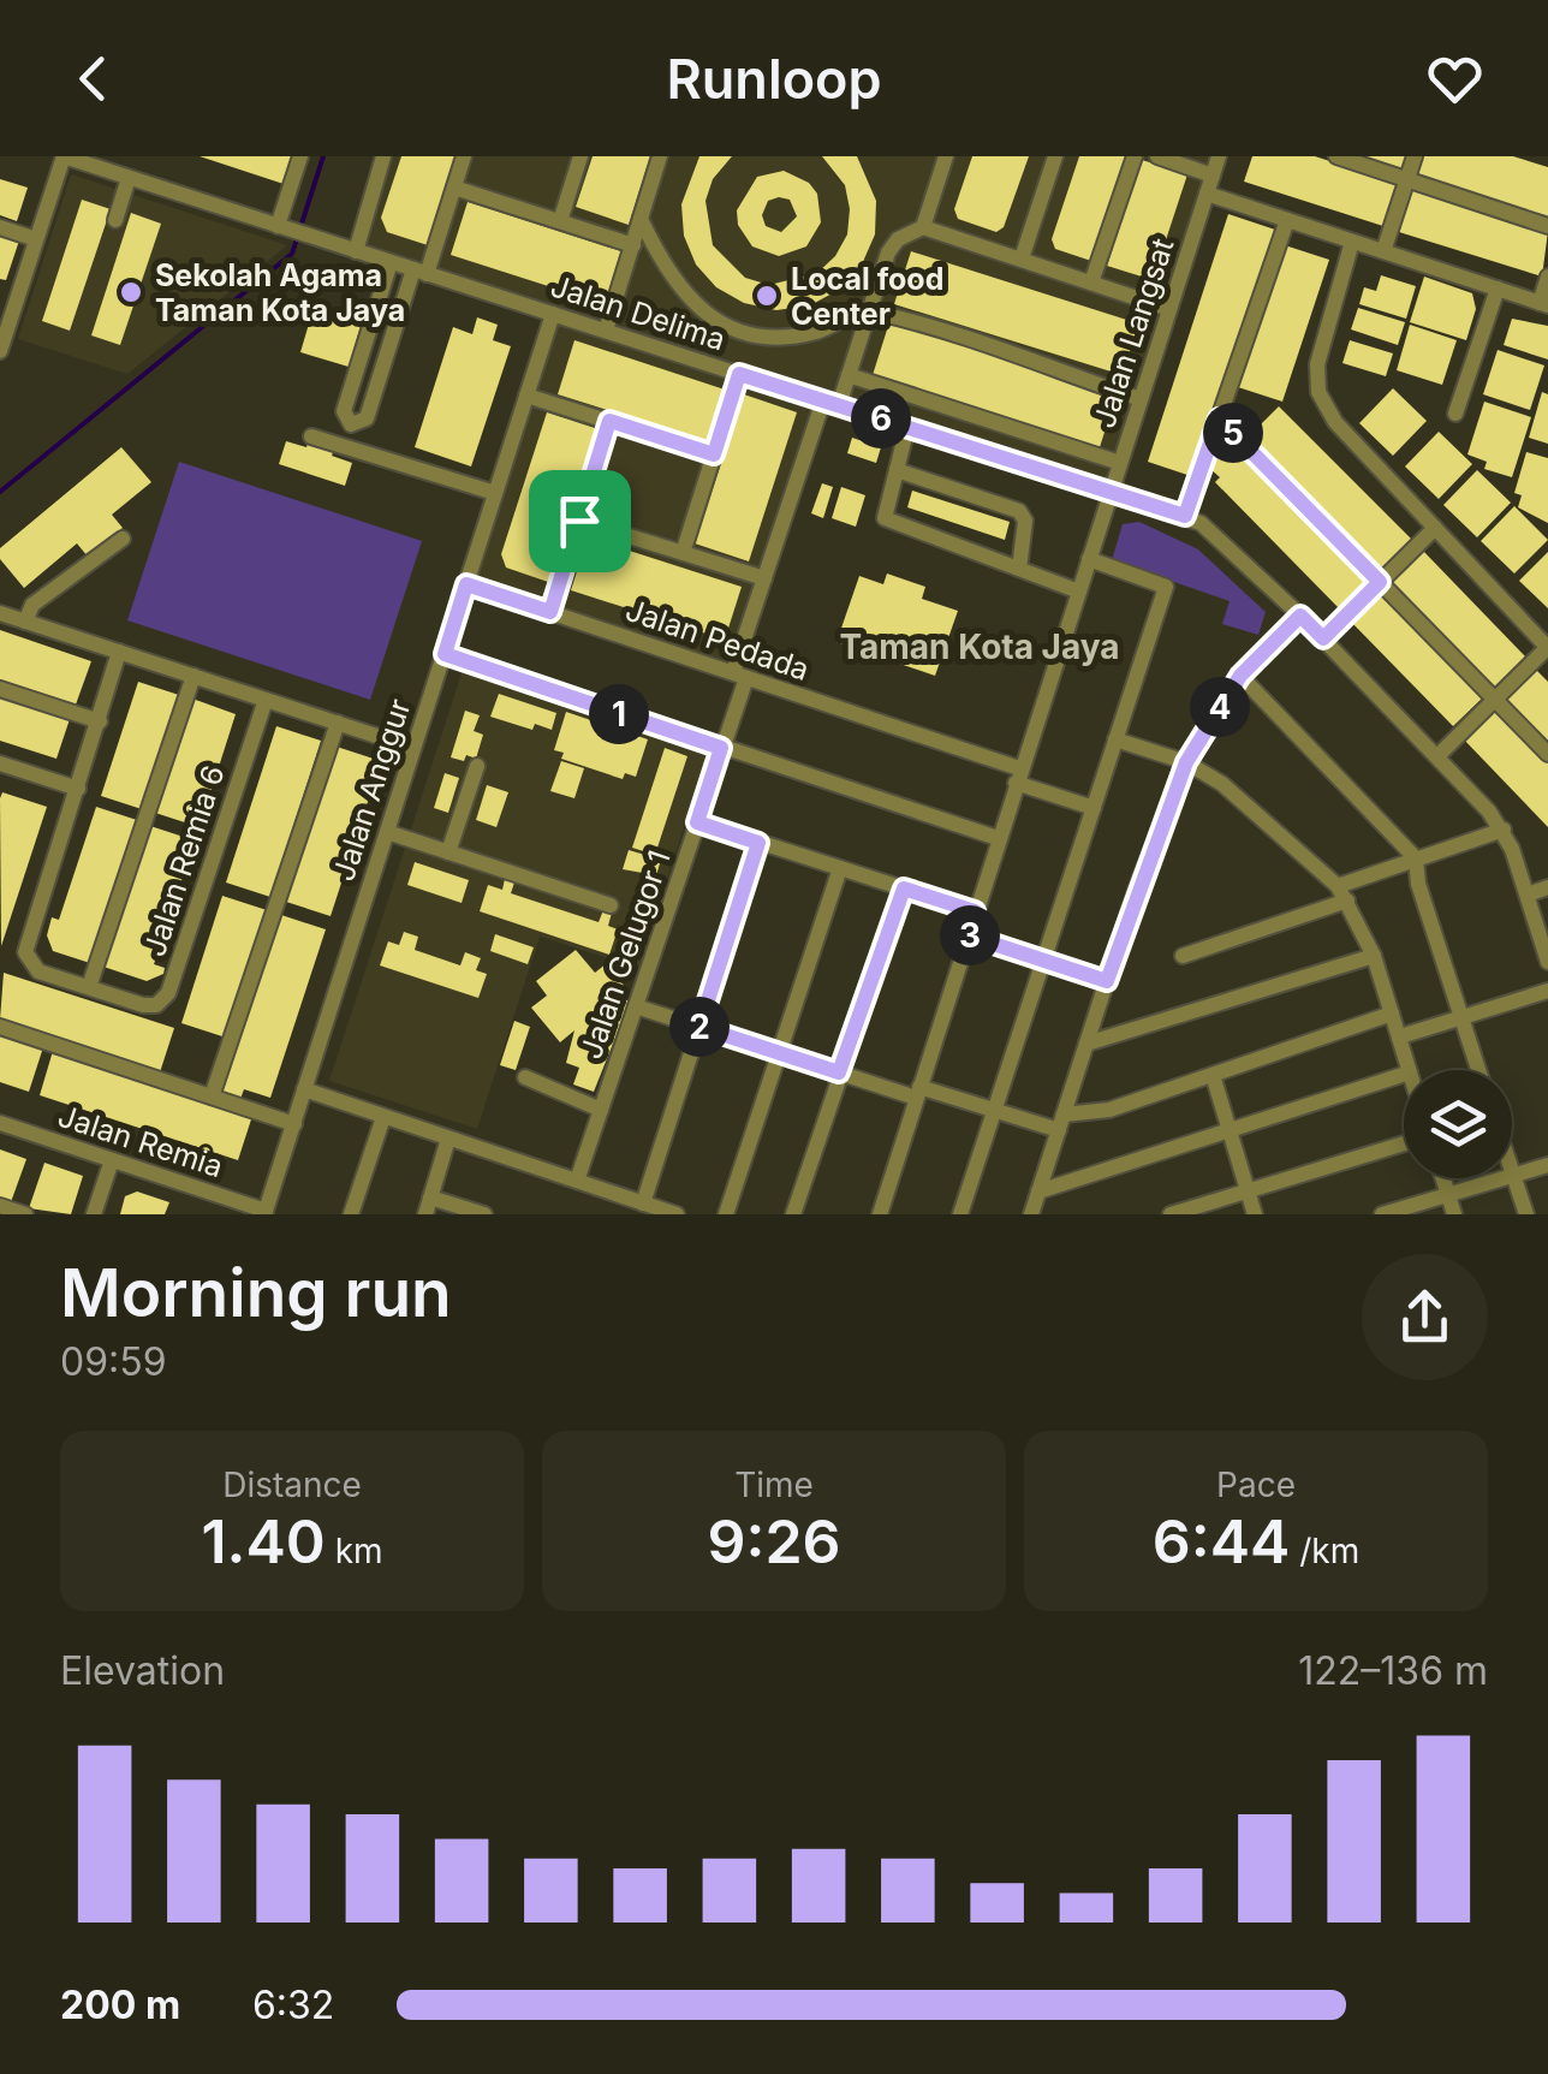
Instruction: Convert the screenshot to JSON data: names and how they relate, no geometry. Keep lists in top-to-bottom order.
{
  "streets": {
    "street": [
      "Jalan Delima",
      "Jalan Langsat",
      "Jalan Pedada",
      "Jalan Anggur",
      "Jalan Remia 6",
      "Jalan Gelugor 1",
      "Jalan Remia"
    ]
  },
  "crossings": [
    ["Jalan Delima", "Jalan Langsat"],
    ["Jalan Delima", "Jalan Anggur"],
    ["Jalan Delima", "Jalan Gelugor 1"],
    ["Jalan Langsat", "Jalan Pedada"],
    ["Jalan Pedada", "Jalan Anggur"],
    ["Jalan Pedada", "Jalan Gelugor 1"],
    ["Jalan Anggur", "Jalan Remia"]
  ],
  "districts": ["Taman Kota Jaya"],
  "places": ["Sekolah Agama Taman Kota Jaya", "Local food Center"],
  "page": {
    "header": "Runloop",
    "pins": [
      "6",
      "5",
      "4",
      "1",
      "3",
      "2"
    ],
    "heading": ["Morning run", "09:59"],
    "stats": [
      ["Distance", "1.40 km"],
      ["Time", "9:26"],
      ["Pace", "6:44 /km"]
    ],
    "chart": ["Elevation", "122–136 m"],
    "list": [
      {
        "name": "200 m",
        "note": "6:32"
      }
    ]
  }
}
